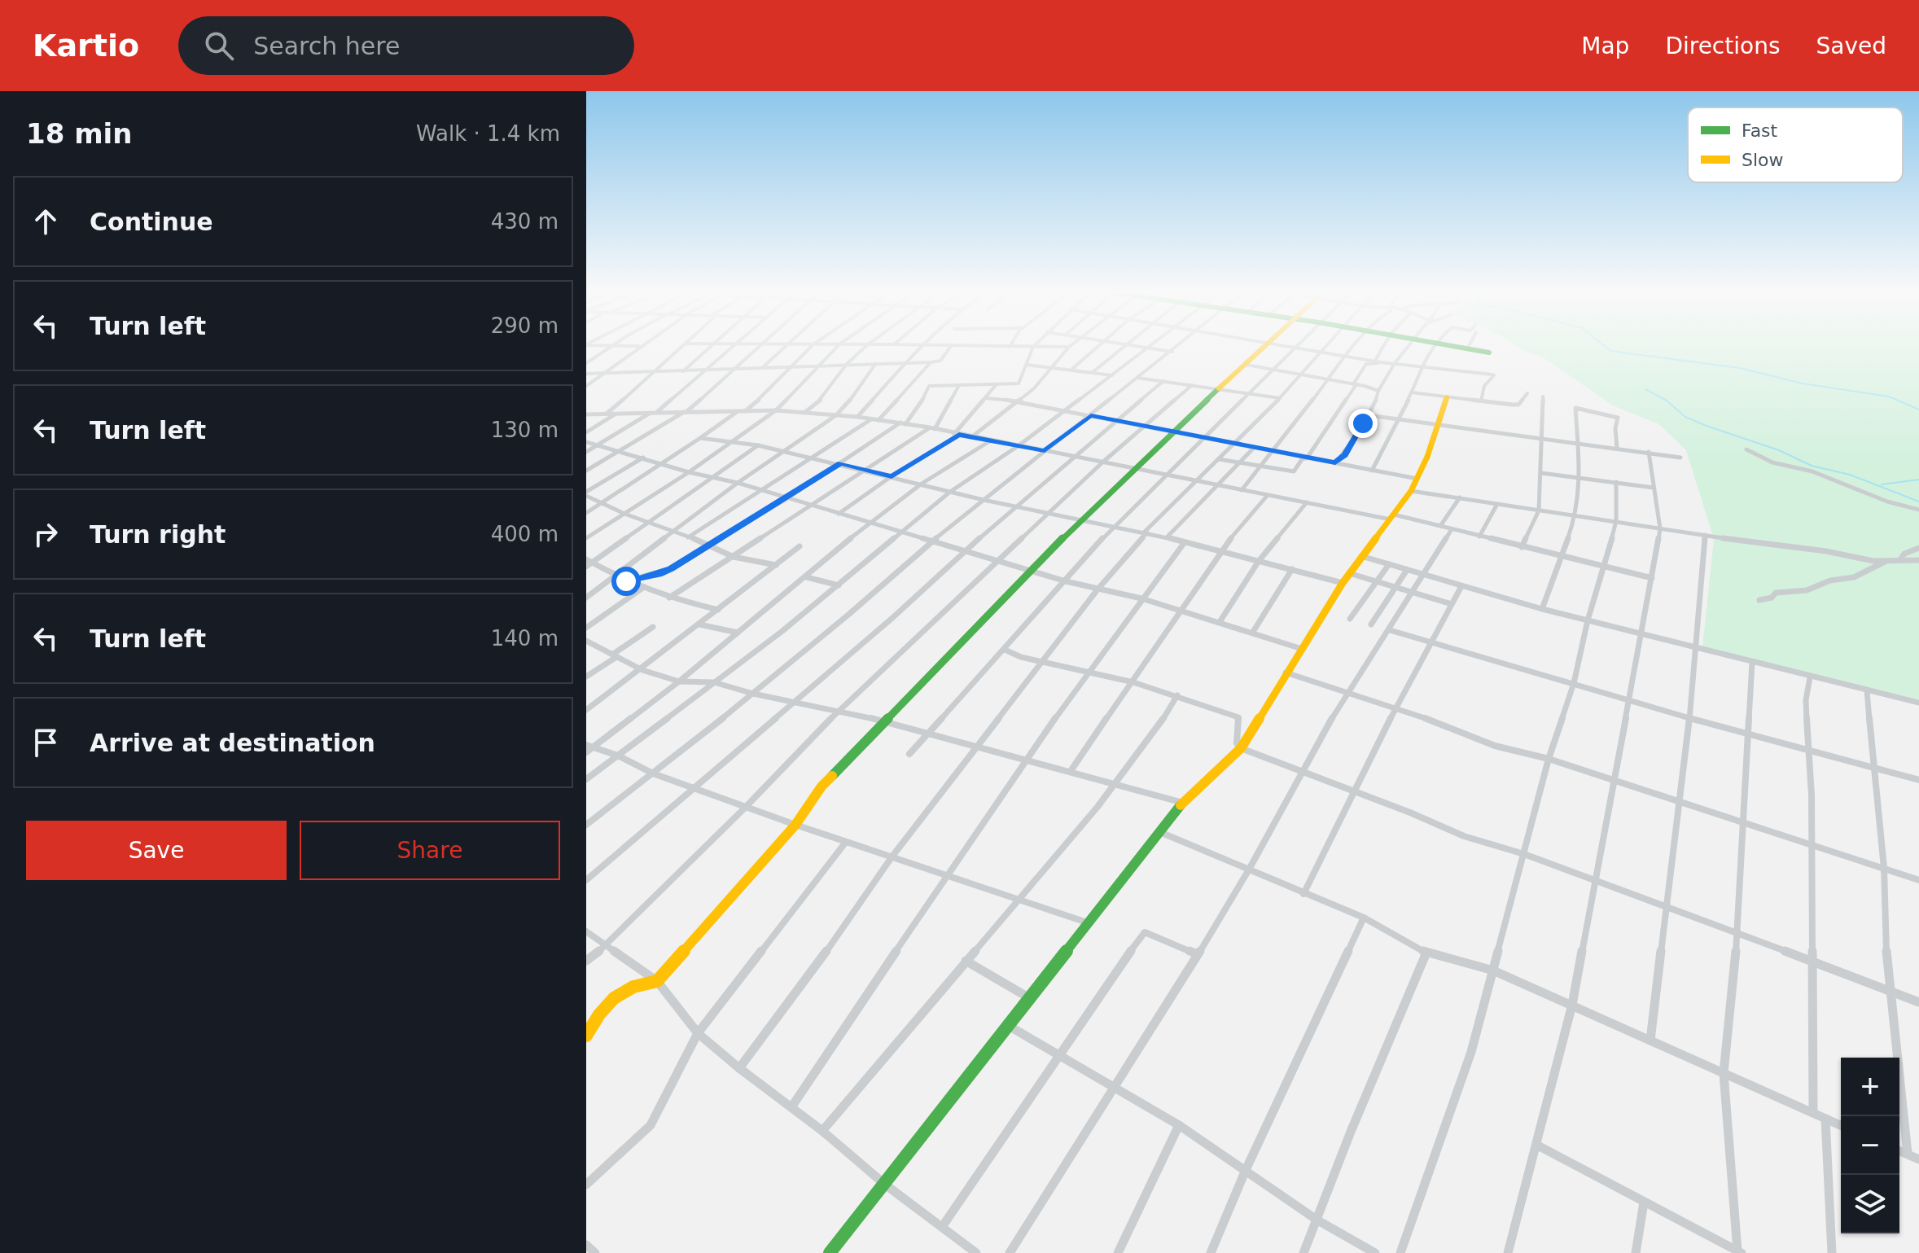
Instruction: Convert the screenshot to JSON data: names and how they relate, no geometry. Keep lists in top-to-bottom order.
{
  "legend": ["Fast", "Slow"],
  "page": {
    "header": "Kartio",
    "search": "Search here",
    "nav": ["Map", "Directions", "Saved"],
    "heading": ["18 min", "Walk · 1.4 km"],
    "list": [
      ["Continue", "430 m"],
      ["Turn left", "290 m"],
      ["Turn left", "130 m"],
      ["Turn right", "400 m"],
      ["Turn left", "140 m"],
      "Arrive at destination"
    ],
    "buttons": ["Save", "Share"],
    "map_buttons": ["+", "−"]
  }
}
